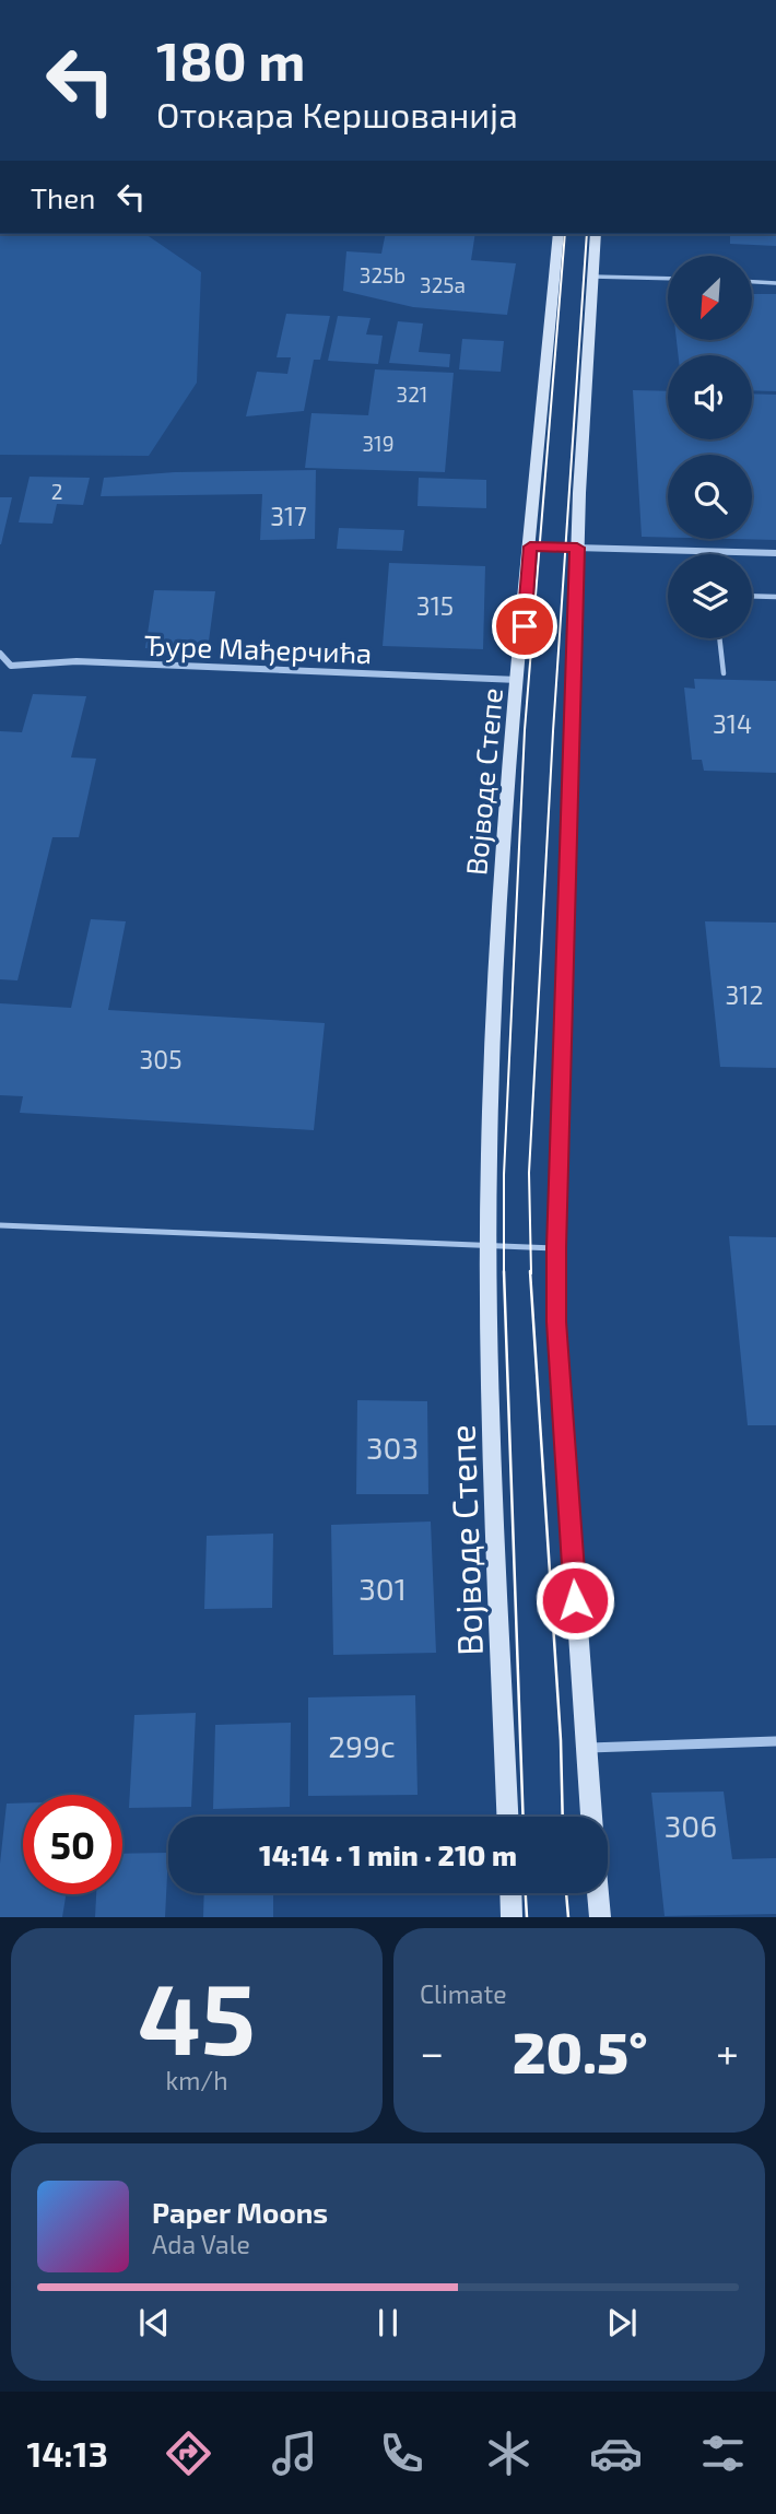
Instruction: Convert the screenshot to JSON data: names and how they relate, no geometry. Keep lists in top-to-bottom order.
{
  "streets": {
    "main road": ["Војводе Степе"],
    "street": ["Ђуре Мађерчића"]
  },
  "crossings": [
    ["Ђуре Мађерчића", "Војводе Степе"]
  ],
  "house_numbers": [
    "325b",
    "325a",
    "321",
    "319",
    "2",
    "317",
    "315",
    "314",
    "312",
    "305",
    "303",
    "301",
    "299c",
    "306"
  ],
  "north": "bottom left",
  "page": {
    "turn": ["180 m", "Отокара Кершованија"],
    "then": "Then",
    "limit": "50",
    "trip": "14:14 · 1 min · 210 m",
    "tile": [
      ["45", "km/h"],
      "Climate"
    ],
    "heat": ["−", "20.5°", "+"],
    "song": ["Paper Moons", "Ada Vale"],
    "tabs": "14:13"
  }
}
